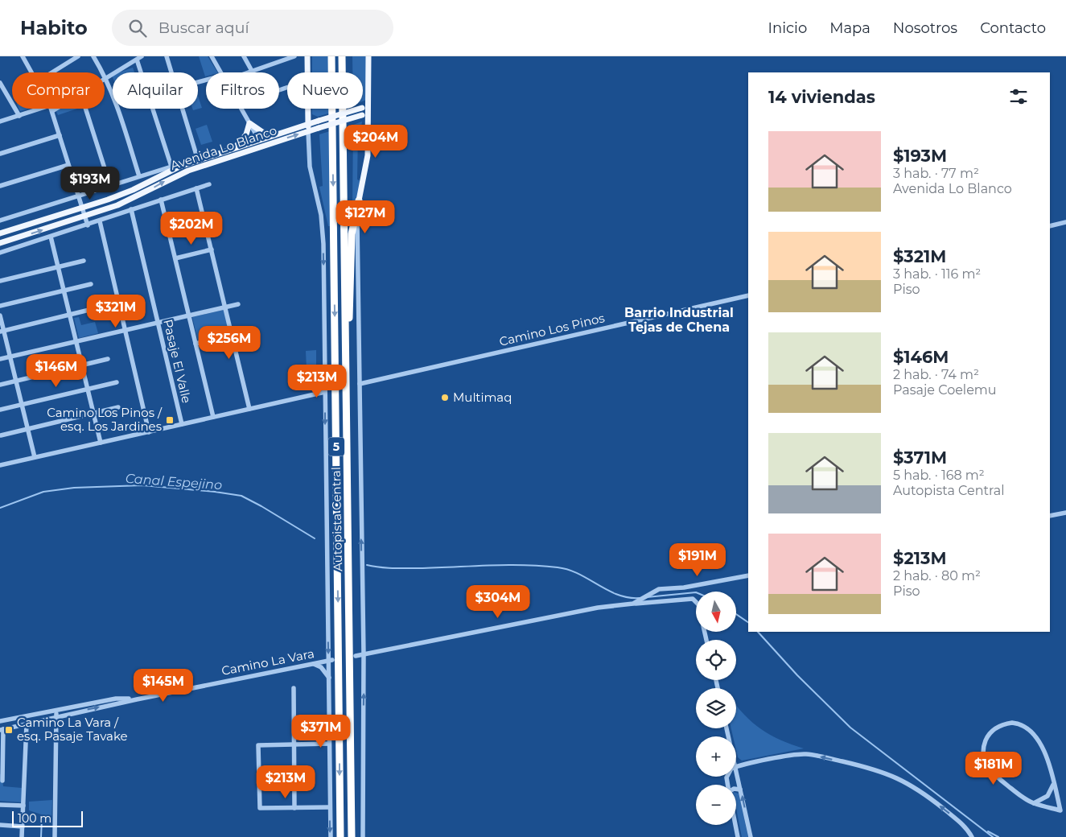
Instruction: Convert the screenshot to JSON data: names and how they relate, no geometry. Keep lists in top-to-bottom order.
{
  "streets": {
    "highway": ["5", "Autopista Central"],
    "main road": ["Avenida Lo Blanco"],
    "street": ["Camino Los Pinos", "Pasaje El Valle", "Camino La Vara"]
  },
  "districts": ["Barrio Industrial Tejas de Chena"],
  "water": ["Canal Espejino"],
  "places": {
    "other": ["Multimaq"],
    "transit": ["Camino Los Pinos / esq. Los Jardines", "Camino La Vara / esq. Pasaje Tavake"]
  },
  "scale_bar": "100 m",
  "north": "bottom",
  "page": {
    "header": "Habito",
    "search": "Buscar aquí",
    "nav": [
      "Inicio",
      "Mapa",
      "Nosotros",
      "Contacto"
    ],
    "chip": [
      "Comprar",
      "Alquilar",
      "Filtros",
      "Nuevo"
    ],
    "heading": "14 viviendas",
    "list": [
      {
        "name": "$193M",
        "note": "3 hab. · 77 m² · Avenida Lo Blanco"
      },
      {
        "name": "$321M",
        "note": "3 hab. · 116 m² · Piso"
      },
      {
        "name": "$146M",
        "note": "2 hab. · 74 m² · Pasaje Coelemu"
      },
      {
        "name": "$371M",
        "note": "5 hab. · 168 m² · Autopista Central"
      },
      {
        "name": "$213M",
        "note": "2 hab. · 80 m² · Piso"
      }
    ],
    "price": [
      "$204M",
      "$193M",
      "$127M",
      "$202M",
      "$321M",
      "$256M",
      "$146M",
      "$213M",
      "$191M",
      "$304M",
      "$145M",
      "$371M",
      "$181M",
      "$213M"
    ],
    "map_buttons": ["+", "−"],
    "scale": "100 m"
  }
}
